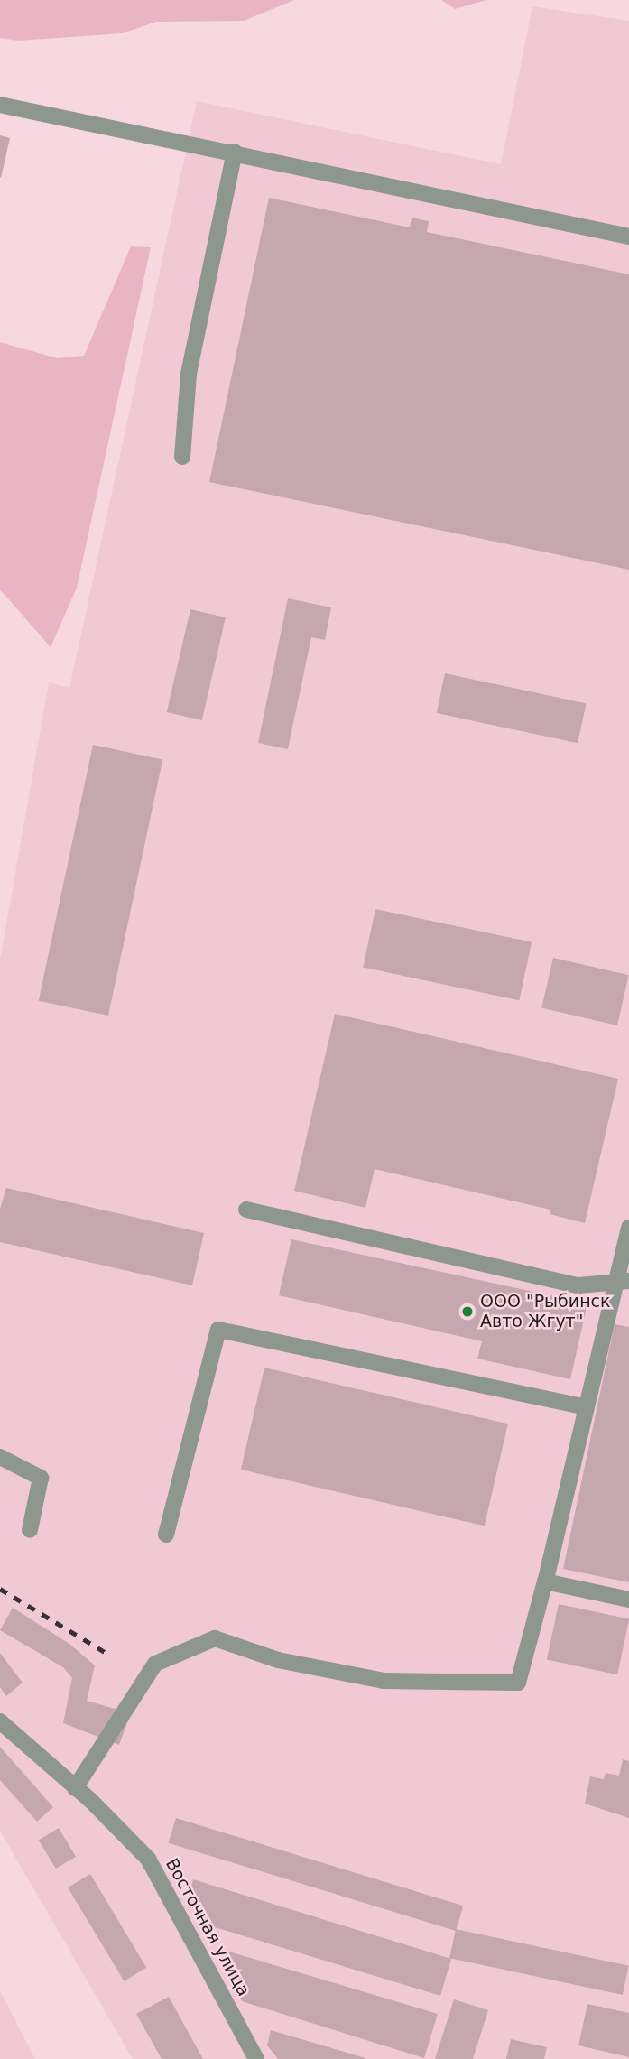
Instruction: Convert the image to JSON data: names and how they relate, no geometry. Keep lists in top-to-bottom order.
{
  "streets": {
    "street": ["Восточная улица"]
  },
  "places": ["ООО \"Рыбинск Авто Жгут\""]
}
